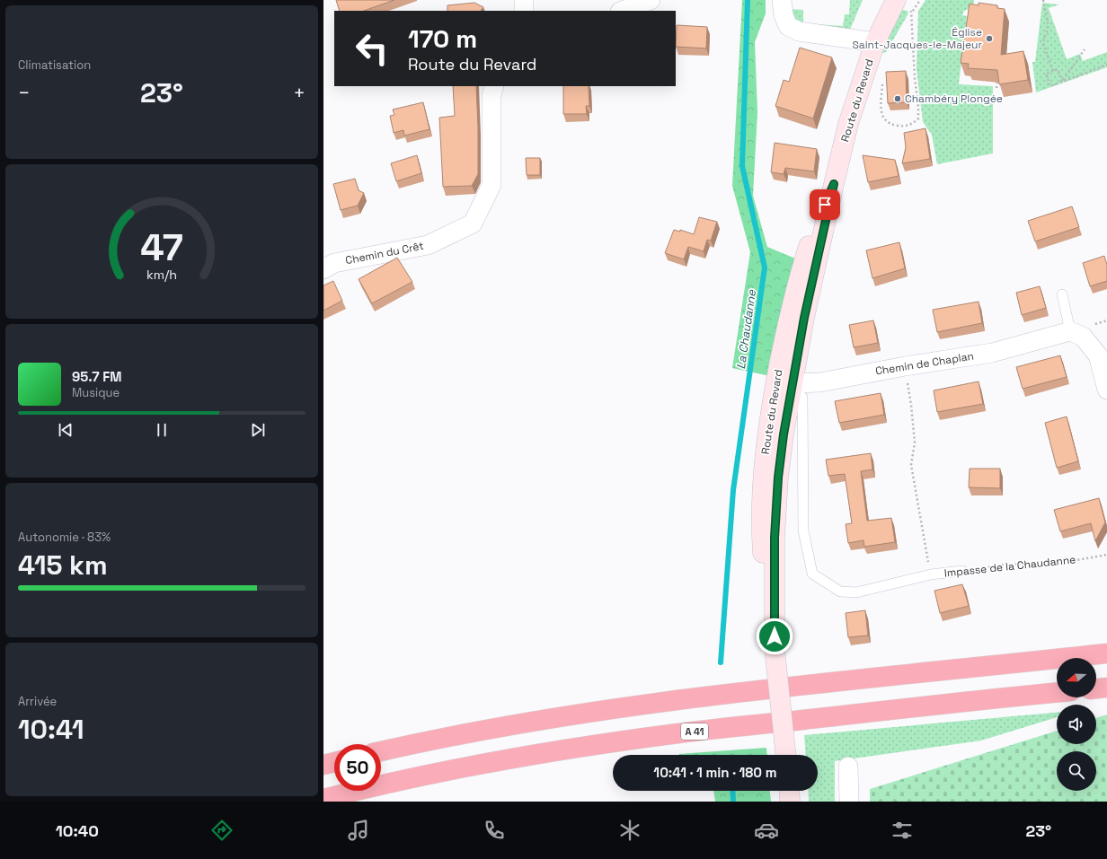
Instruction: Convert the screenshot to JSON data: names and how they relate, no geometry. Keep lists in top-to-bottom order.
{
  "streets": {
    "highway": ["A 41"],
    "main road": ["Route du Revard"],
    "street": ["Chemin du Crêt", "Chemin de Chaplan"],
    "lane": ["Impasse de la Chaudanne"]
  },
  "crossings": [
    ["Route du Revard", "Chemin de Chaplan"],
    ["Route du Revard", "Impasse de la Chaudanne"],
    ["Chemin de Chaplan", "Impasse de la Chaudanne"]
  ],
  "water": ["La Chaudanne"],
  "places": ["Église Saint-Jacques-le-Majeur", "Chambéry Plongée"],
  "north": "left",
  "page": {
    "tile": [
      "Climatisation",
      ["Autonomie · 83%", "415 km"],
      ["Arrivée", "10:41"]
    ],
    "turn": ["170 m", "Route du Revard"],
    "heat": ["−", "23°", "+"],
    "song": ["95.7 FM", "Musique"],
    "limit": "50",
    "trip": "10:41 · 1 min · 180 m",
    "tabs": ["10:40", "23°"],
    "gauge": ["47", "km/h"]
  }
}
